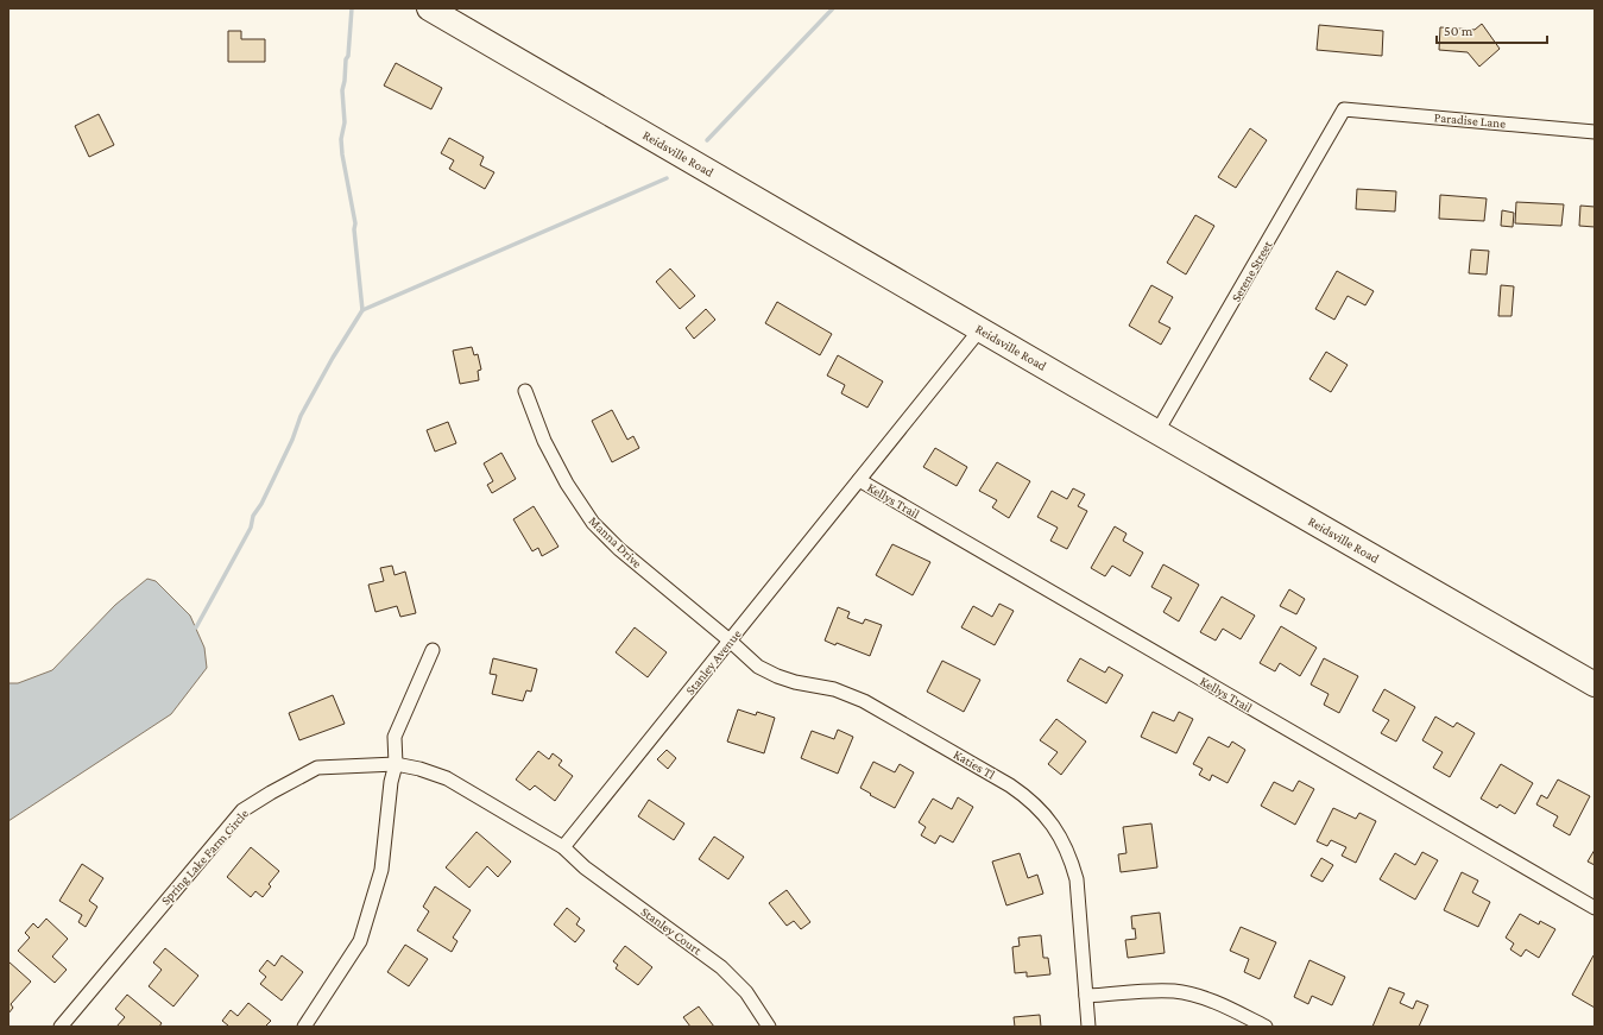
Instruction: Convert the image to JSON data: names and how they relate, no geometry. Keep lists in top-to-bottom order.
{
  "streets": {
    "highway": ["Reidsville Road"],
    "street": [
      "Paradise Lane",
      "Serene Street",
      "Kellys Trail",
      "Manna Drive",
      "Stanley Avenue",
      "Katies Tl",
      "Spring Lake Farm Circle",
      "Stanley Court"
    ]
  },
  "crossings": [
    ["Paradise Lane", "Serene Street"],
    ["Reidsville Road", "Serene Street"],
    ["Reidsville Road", "Stanley Avenue"],
    ["Kellys Trail", "Stanley Avenue"],
    ["Manna Drive", "Stanley Avenue"],
    ["Manna Drive", "Katies Tl"],
    ["Stanley Avenue", "Katies Tl"],
    ["Stanley Avenue", "Stanley Court"]
  ],
  "scale_bar": "50 m"
}
